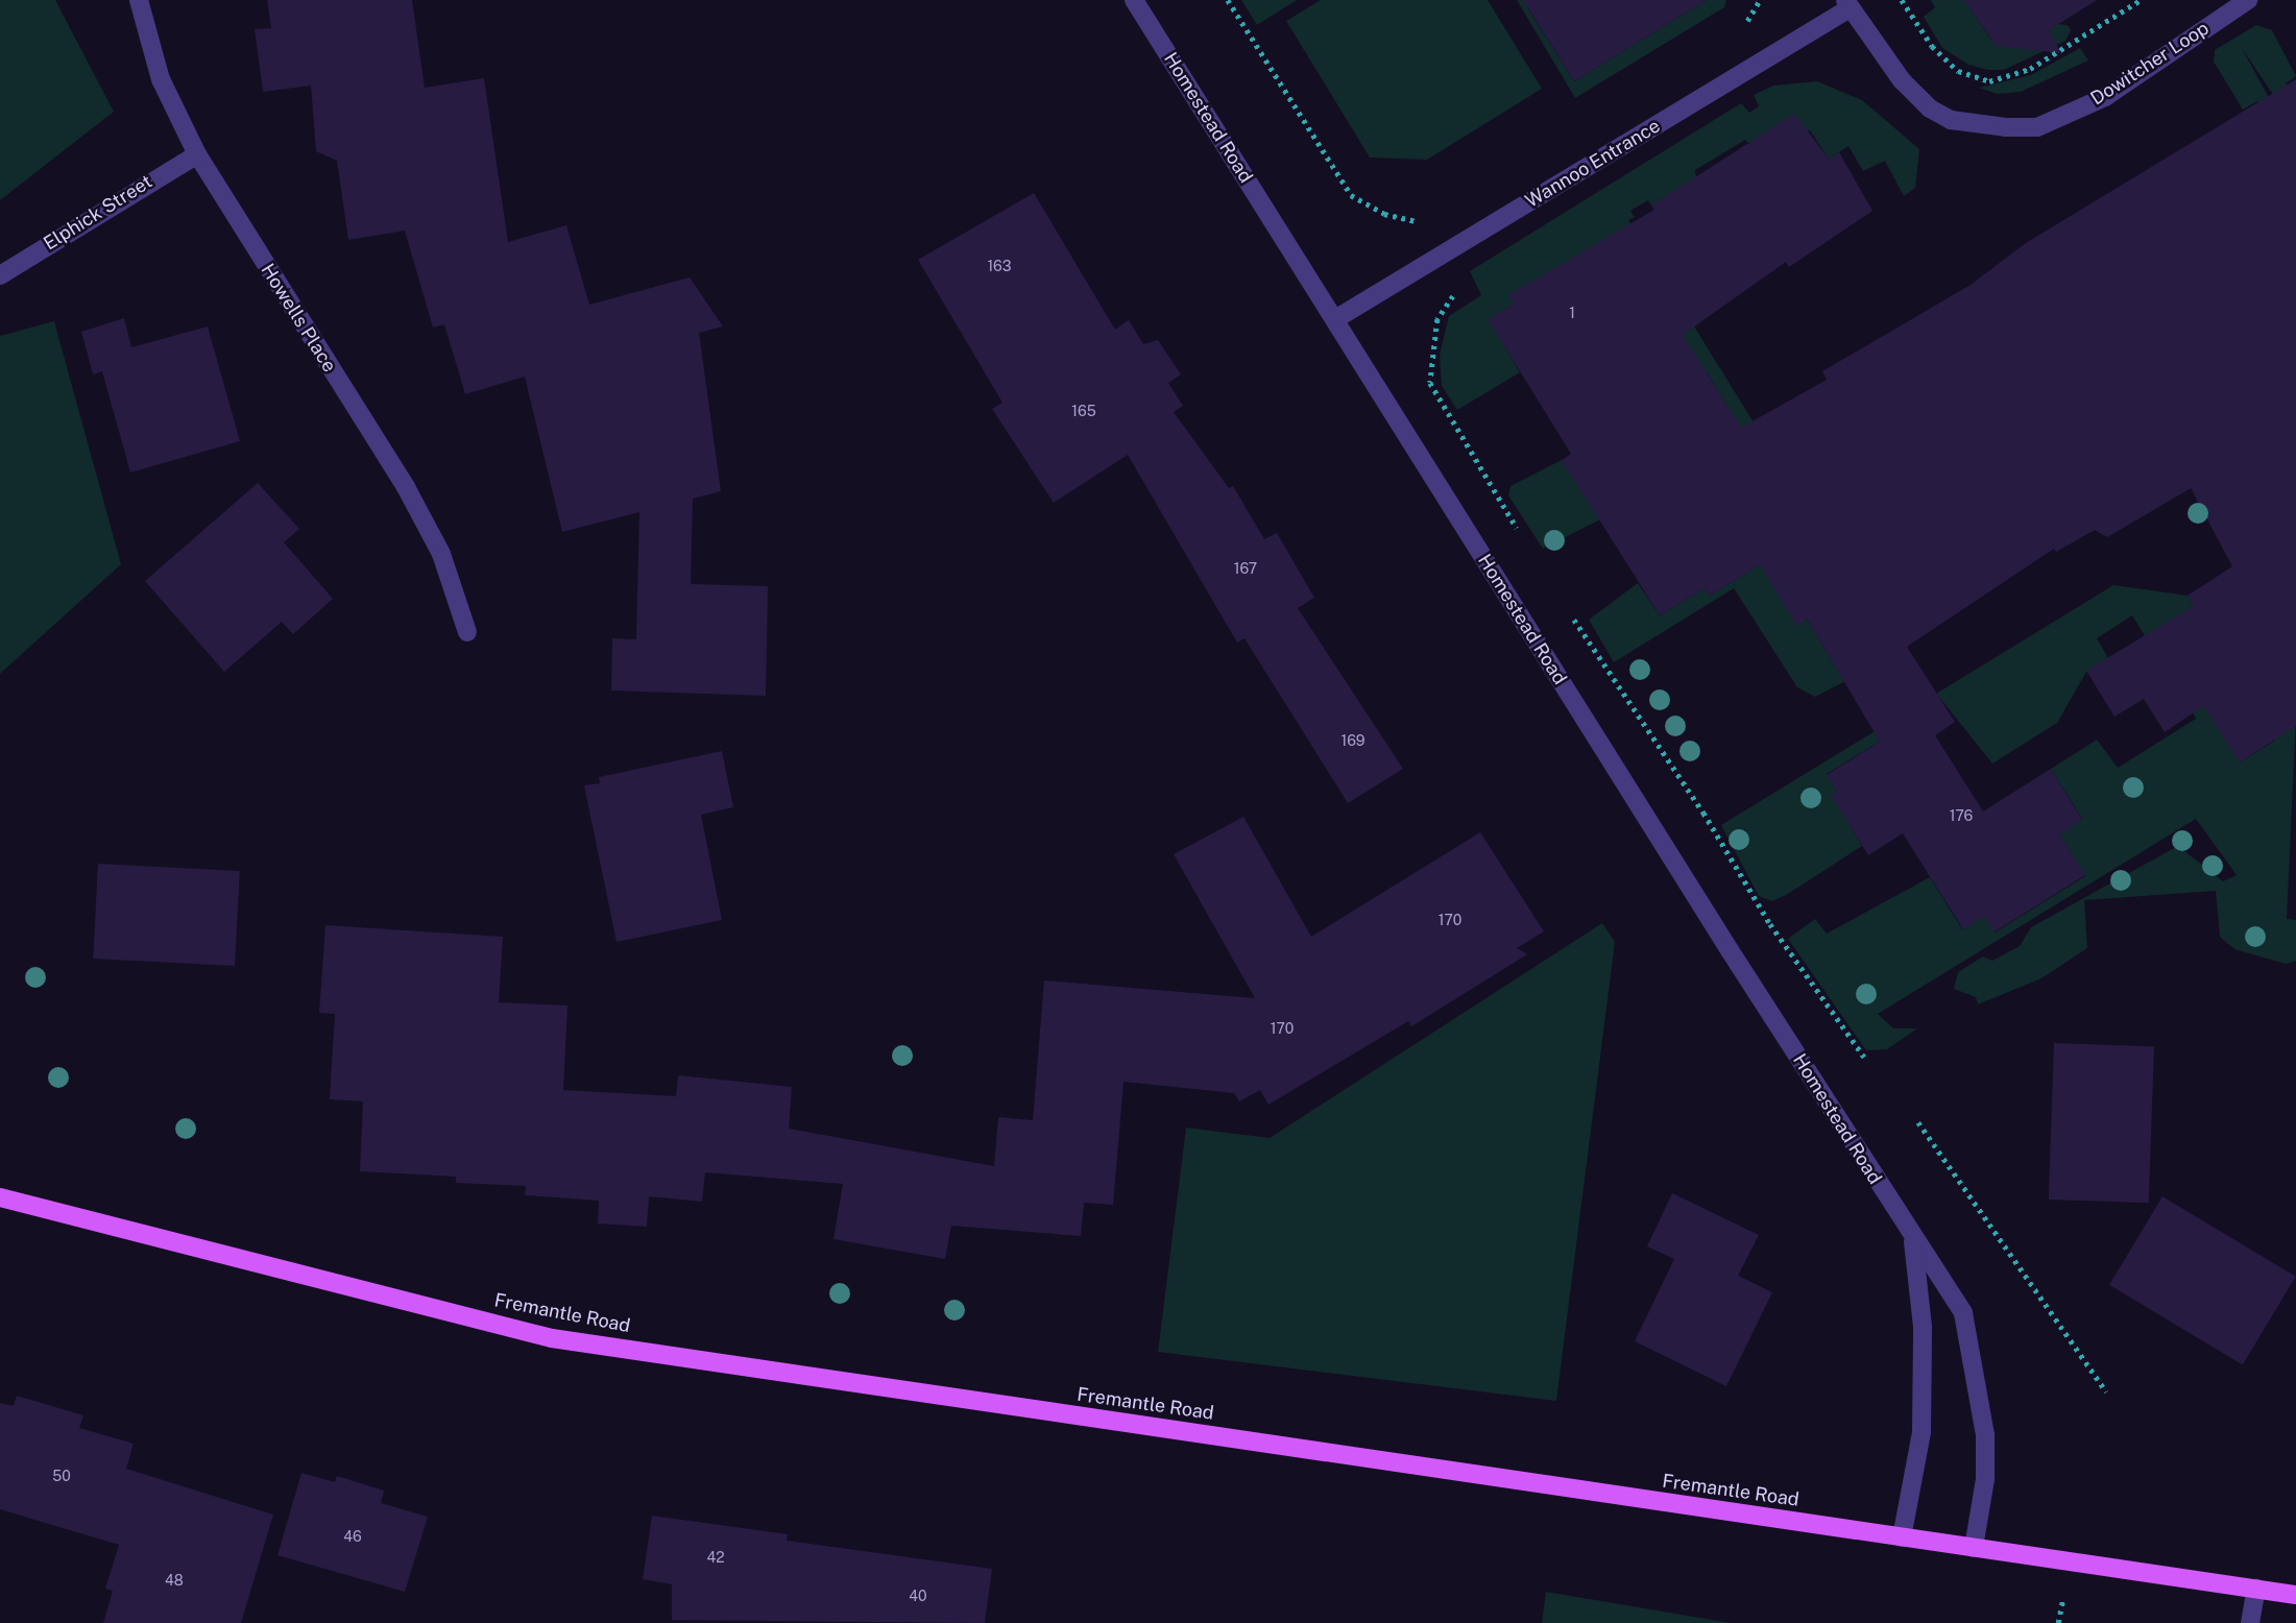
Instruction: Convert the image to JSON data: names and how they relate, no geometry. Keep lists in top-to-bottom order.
{
  "streets": {
    "main road": ["Fremantle Road"],
    "street": [
      "Dowitcher Loop",
      "Homestead Road",
      "Wannoo Entrance",
      "Elphick Street",
      "Howells Place"
    ]
  },
  "crossings": [
    ["Dowitcher Loop", "Wannoo Entrance"],
    ["Homestead Road", "Wannoo Entrance"],
    ["Homestead Road", "Fremantle Road"],
    ["Elphick Street", "Howells Place"]
  ],
  "house_numbers": [
    "163",
    "1",
    "165",
    "167",
    "169",
    "176",
    "170",
    "170",
    "50",
    "46",
    "42",
    "48",
    "40"
  ]
}
